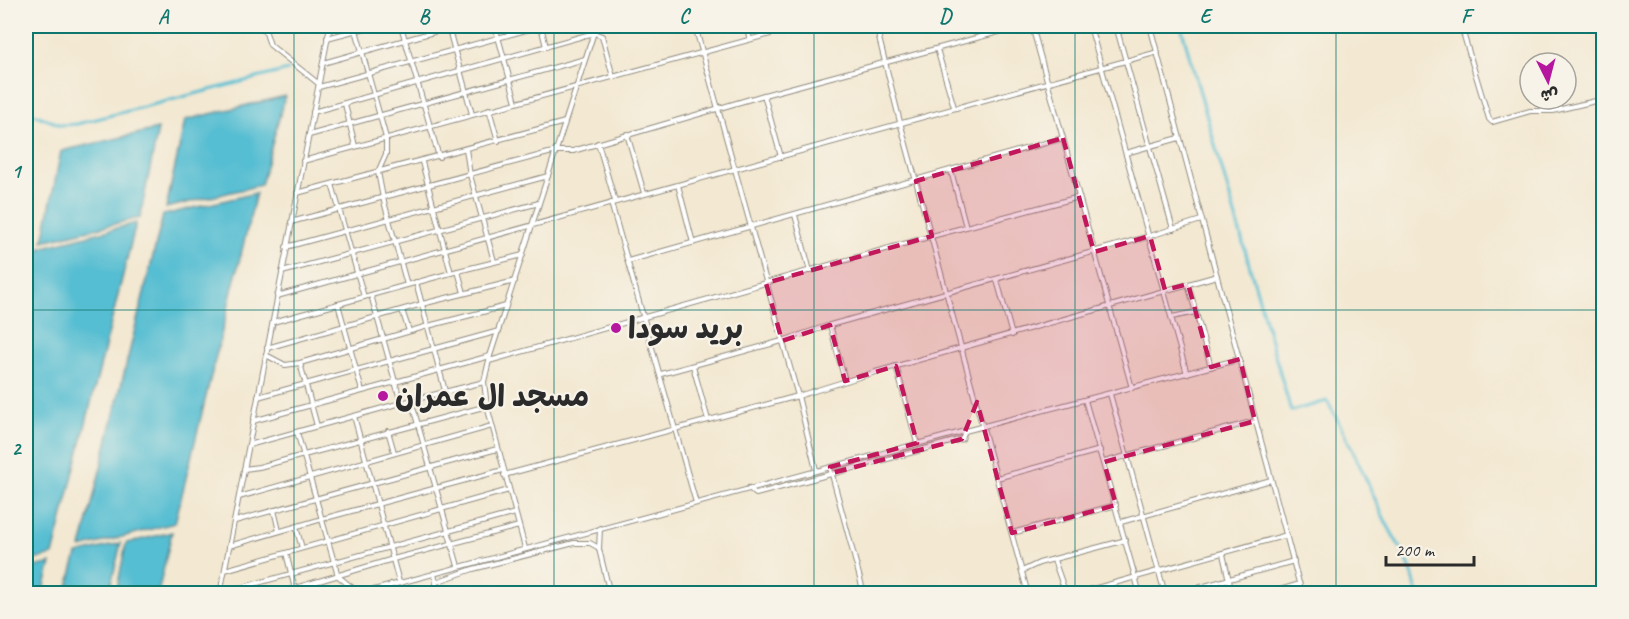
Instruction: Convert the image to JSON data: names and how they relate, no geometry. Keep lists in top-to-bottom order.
{
  "places": ["بريد سودا", "مسجد ال عمران"],
  "scale_bar": "200 m",
  "north": "bottom",
  "grid": {
    "columns": [
      "A",
      "B",
      "C",
      "D",
      "E",
      "F"
    ],
    "rows": ["1", "2"]
  }
}
